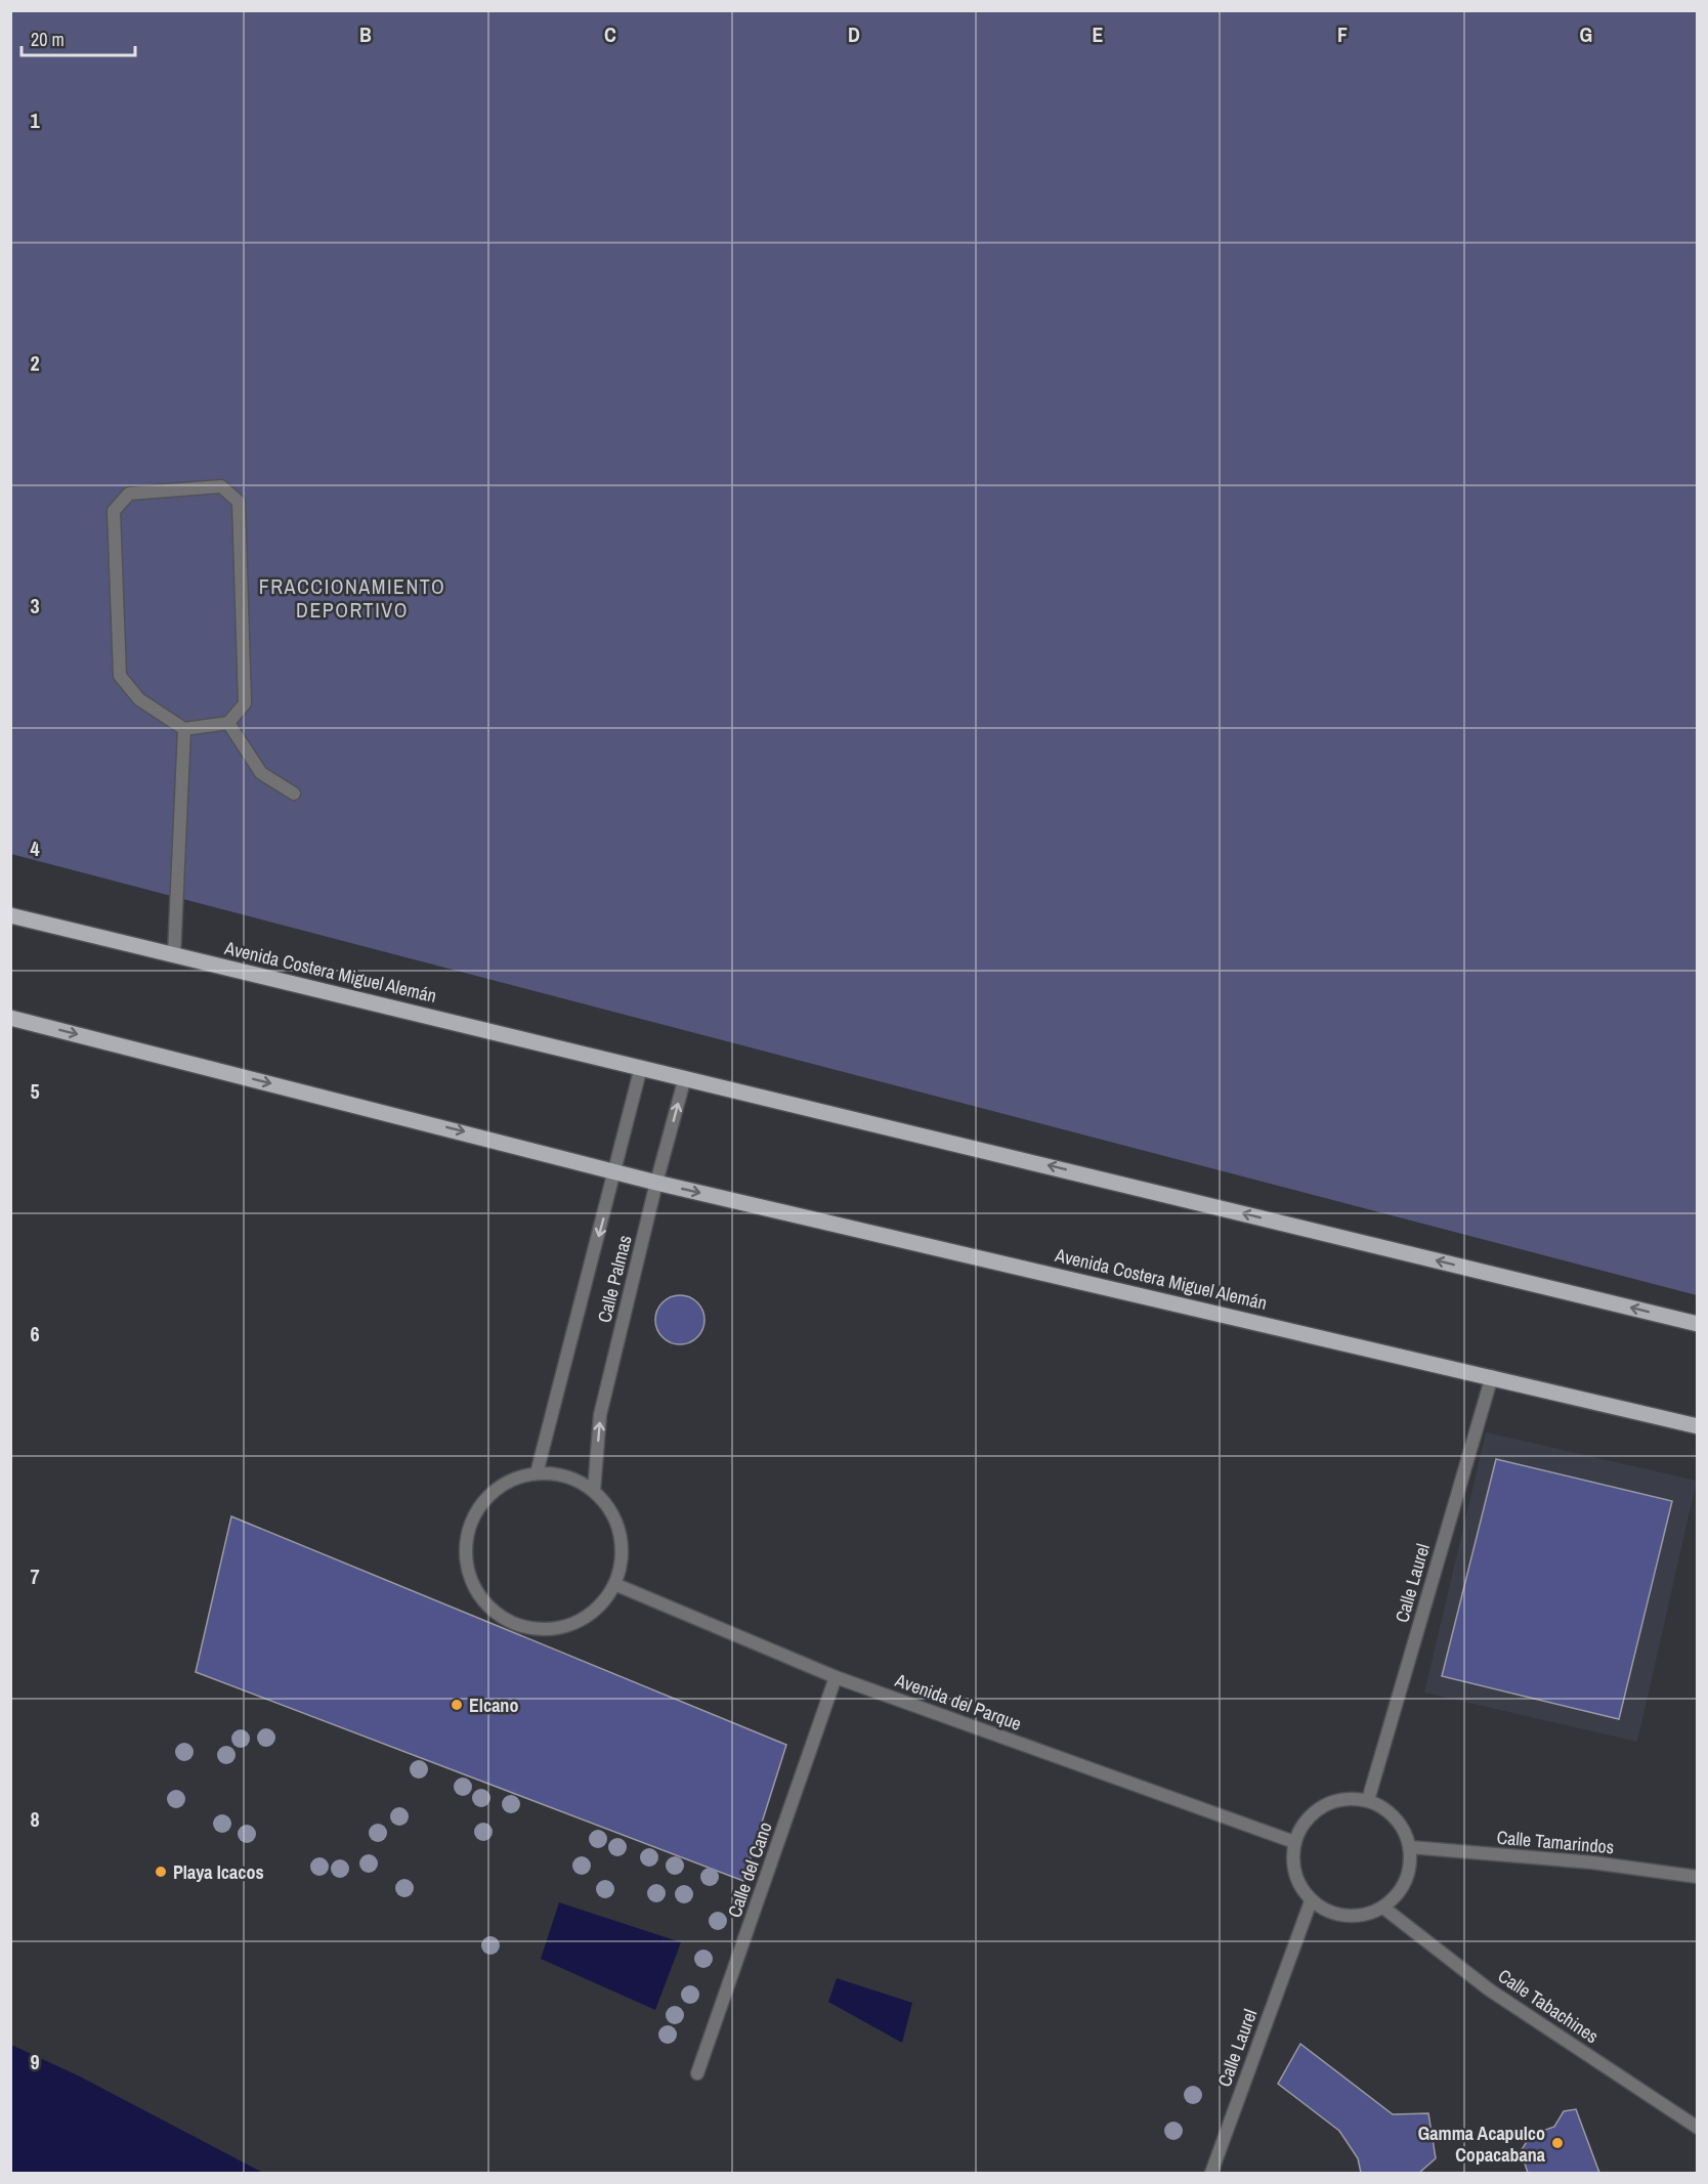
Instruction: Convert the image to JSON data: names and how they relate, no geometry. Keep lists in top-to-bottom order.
{
  "streets": {
    "main road": ["Avenida Costera Miguel Alemán"],
    "street": [
      "Calle Palmas",
      "Calle Laurel",
      "Avenida del Parque",
      "Calle Tamarindos",
      "Calle del Cano",
      "Calle Tabachines"
    ]
  },
  "crossings": [
    ["Avenida Costera Miguel Alemán", "Calle Palmas"],
    ["Avenida Costera Miguel Alemán", "Calle Laurel"],
    ["Calle Palmas", "Avenida del Parque"],
    ["Calle Laurel", "Avenida del Parque"],
    ["Calle Laurel", "Calle Tamarindos"],
    ["Calle Laurel", "Calle Tabachines"],
    ["Avenida del Parque", "Calle Tamarindos"],
    ["Avenida del Parque", "Calle del Cano"],
    ["Avenida del Parque", "Calle Tabachines"],
    ["Calle Tamarindos", "Calle Tabachines"]
  ],
  "districts": ["FRACCIONAMIENTO DEPORTIVO"],
  "places": ["Elcano", "Playa Icacos", "Gamma Acapulco Copacabana"],
  "scale_bar": "20 m",
  "grid": {
    "columns": [
      "B",
      "C",
      "D",
      "E",
      "F",
      "G"
    ],
    "rows": [
      "1",
      "2",
      "3",
      "4",
      "5",
      "6",
      "7",
      "8",
      "9"
    ]
  }
}
